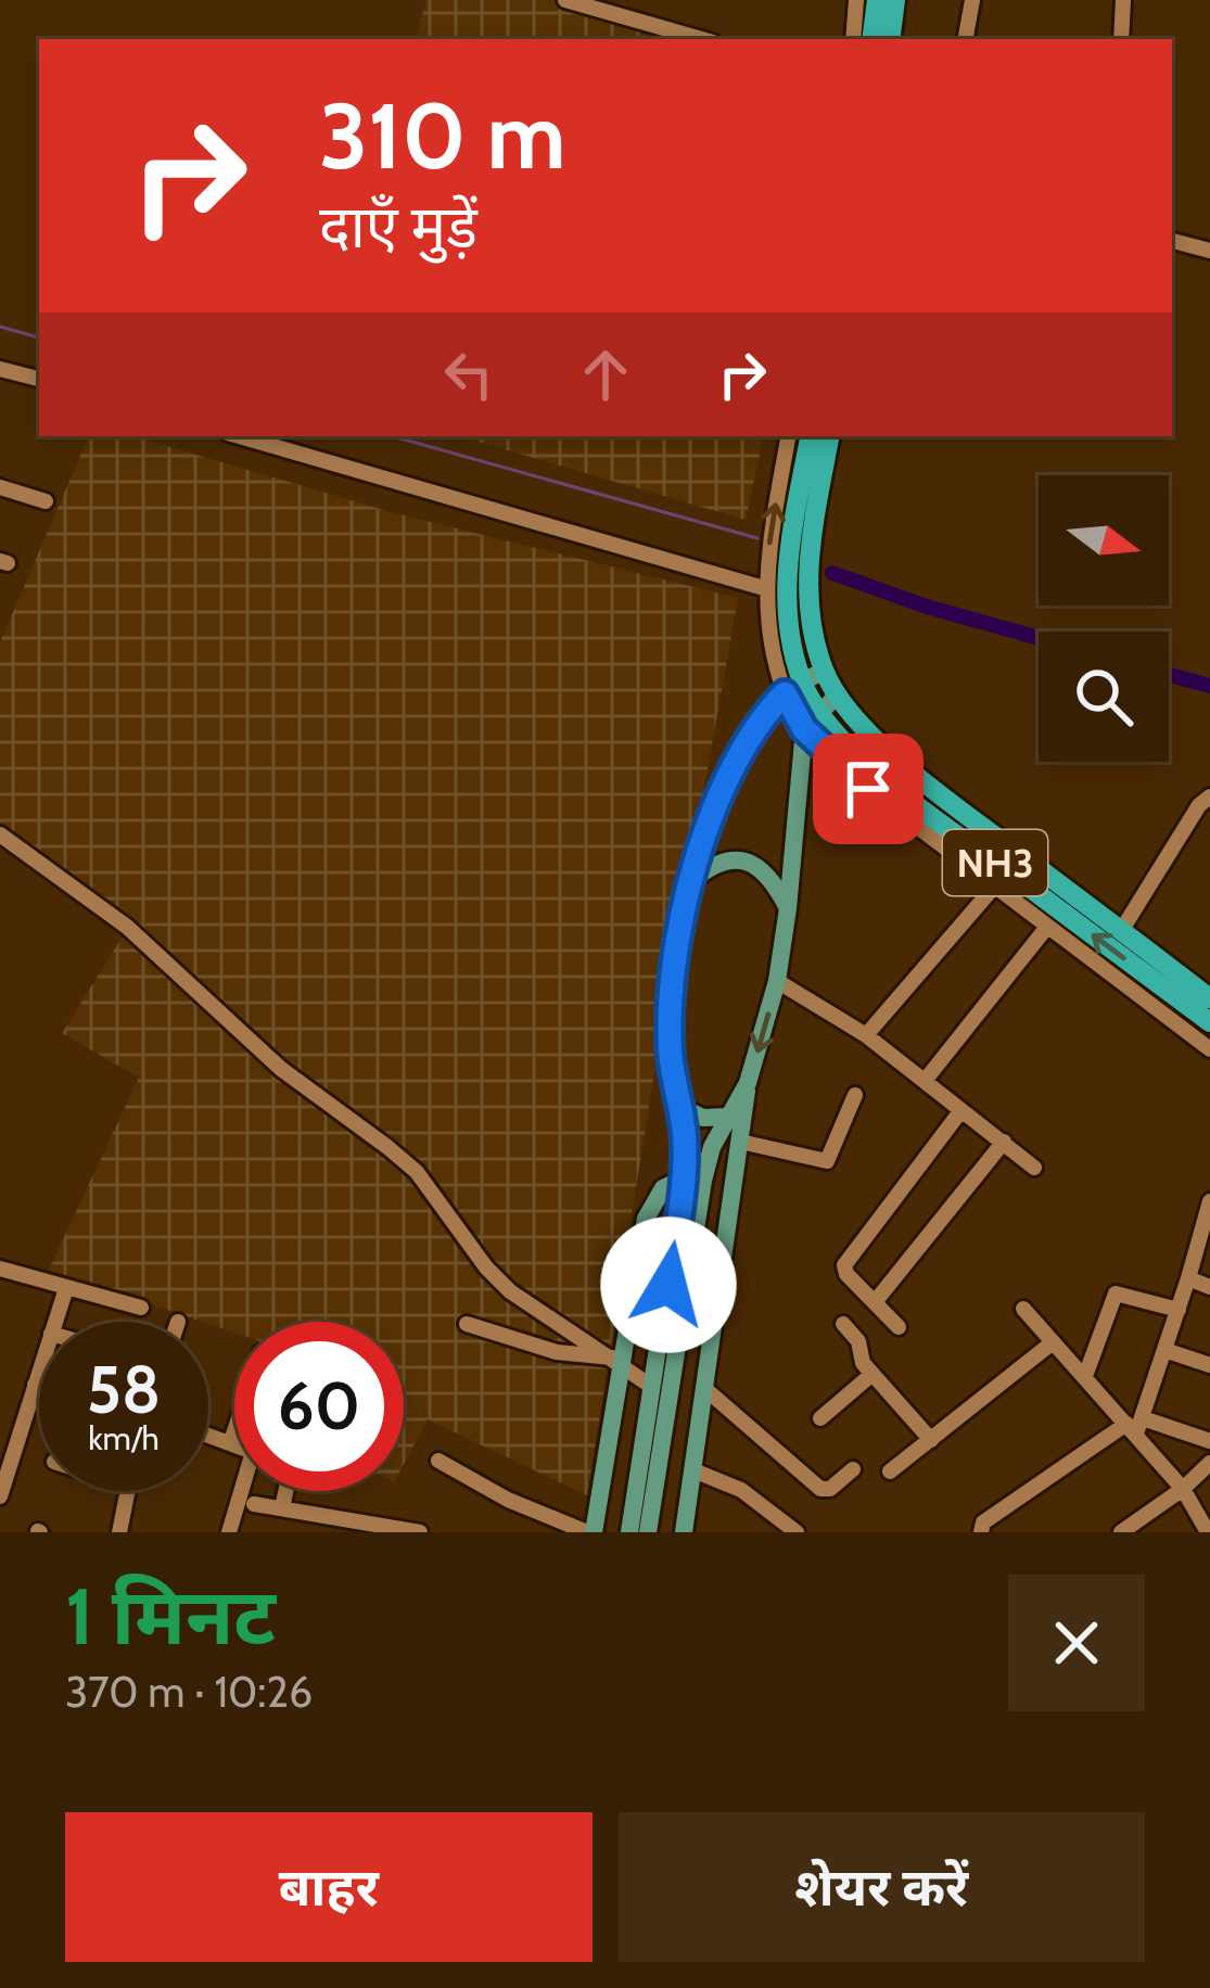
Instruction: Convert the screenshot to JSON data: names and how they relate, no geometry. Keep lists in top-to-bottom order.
{
  "streets": {
    "highway": ["NH3"]
  },
  "north": "right",
  "page": {
    "turn": ["310 m", "दाएँ मुड़ें"],
    "speed": "58 km/h",
    "limit": "60",
    "heading": ["1 मिनट", "370 m · 10:26"],
    "buttons": ["बाहर", "शेयर करें"]
  }
}
